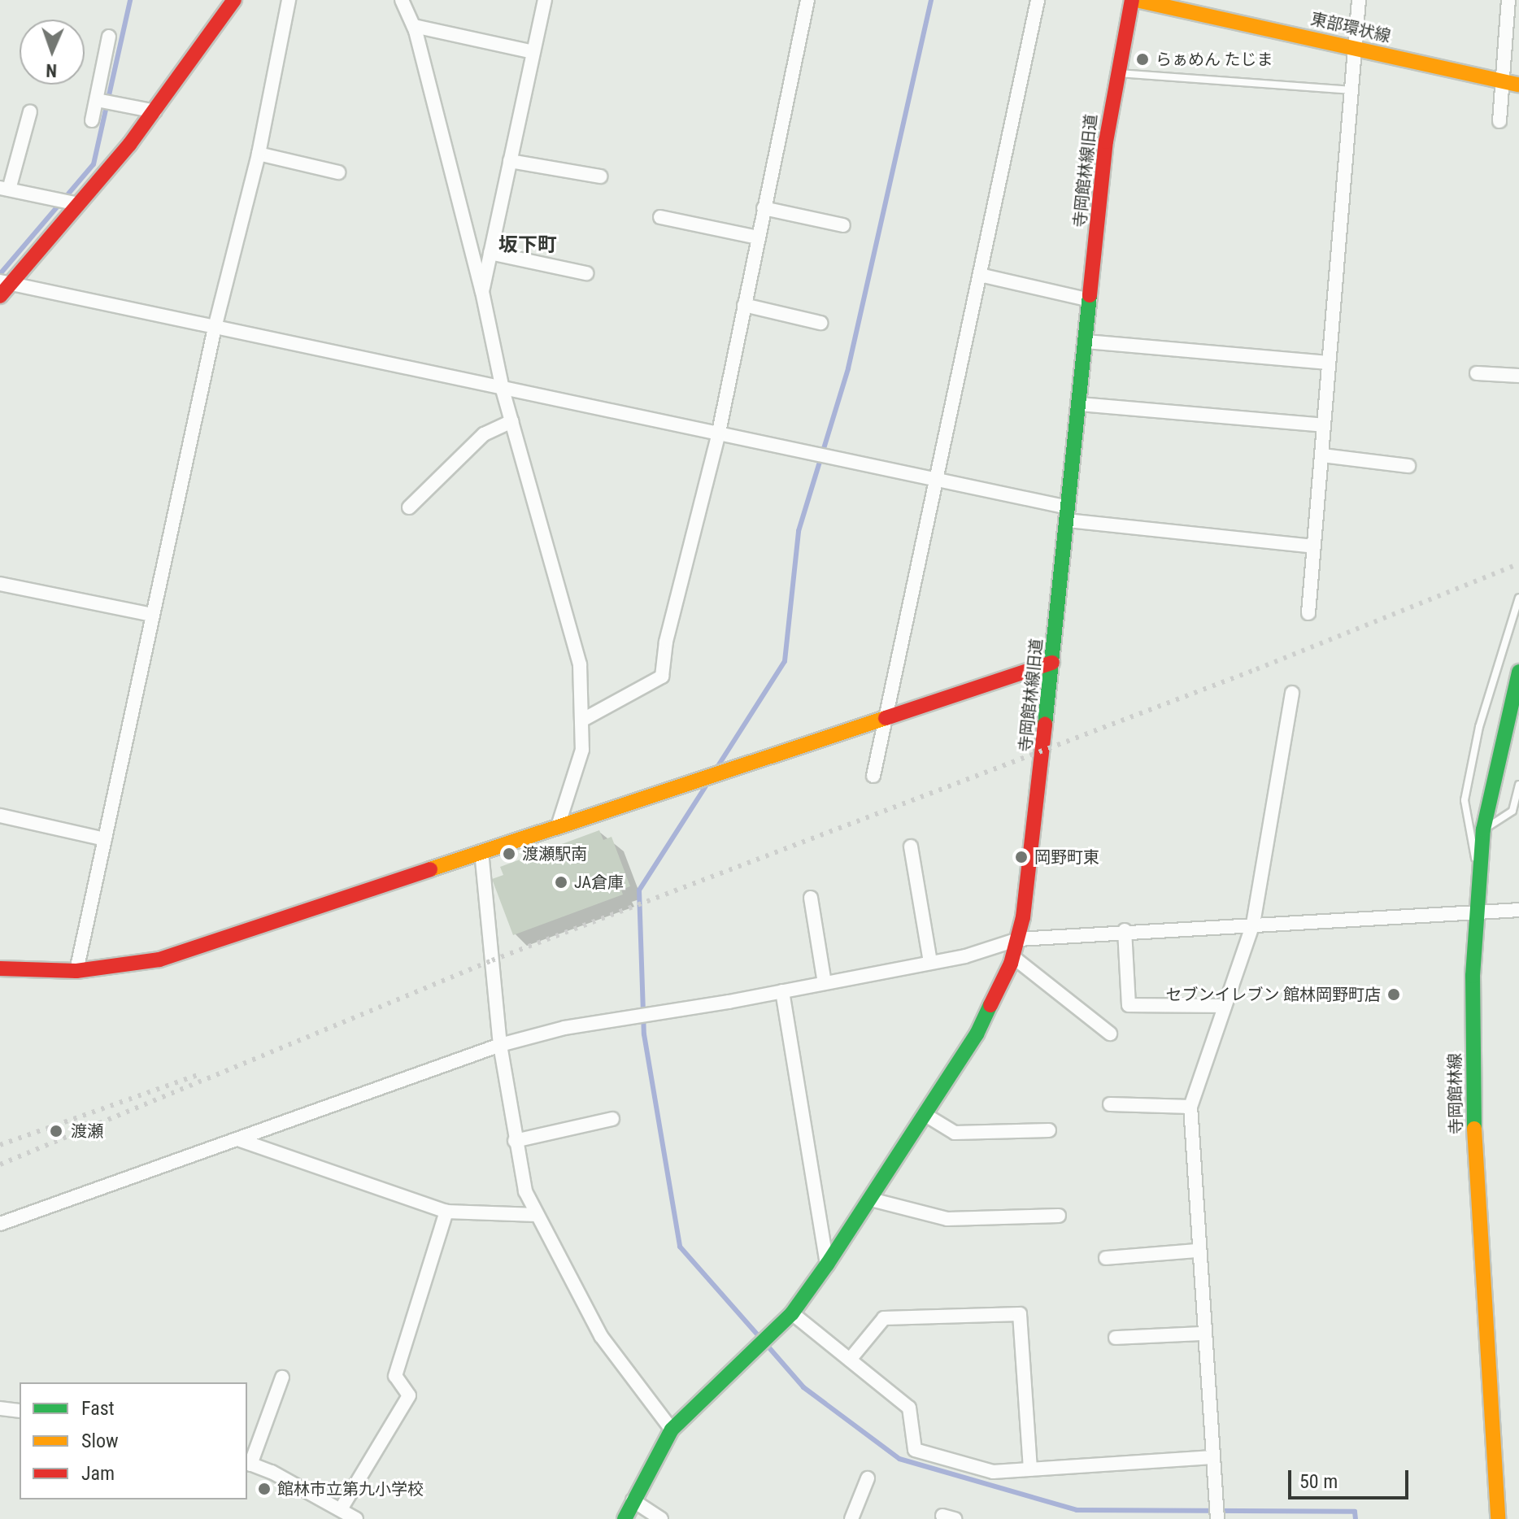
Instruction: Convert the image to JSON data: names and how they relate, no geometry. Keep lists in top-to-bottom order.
{
  "streets": {
    "street": ["東部環状線", "寺岡館林線旧道", "寺岡館林線"]
  },
  "crossings": [
    ["東部環状線", "寺岡館林線旧道"]
  ],
  "districts": ["坂下町"],
  "places": [
    "らぁめん たじま",
    "渡瀬駅南",
    "岡野町東",
    "JA倉庫",
    "セブンイレブン 館林岡野町店",
    "渡瀬",
    "館林市立第九小学校"
  ],
  "legend": ["Fast", "Slow", "Jam"],
  "scale_bar": "50 m",
  "north": "bottom"
}
